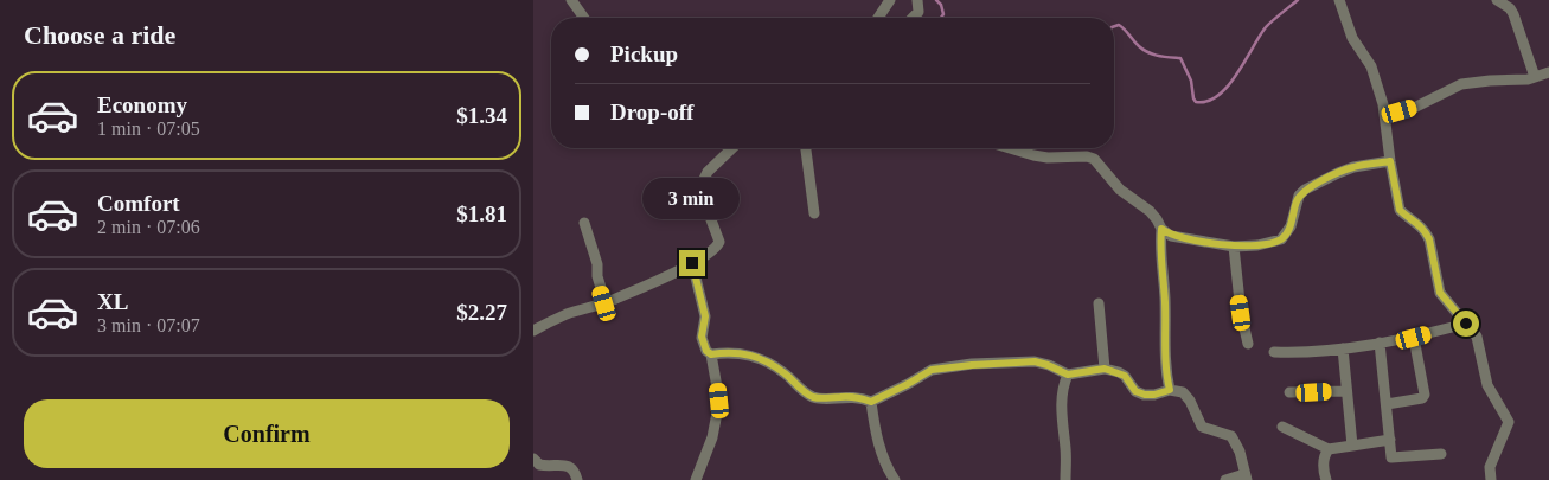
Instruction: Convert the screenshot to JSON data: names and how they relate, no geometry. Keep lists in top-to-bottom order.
{
  "page": {
    "heading": "Choose a ride",
    "banner": ["Pickup", "Drop-off"],
    "list": [
      {
        "name": "Economy",
        "note": "1 min · 07:05",
        "value": "$1.34"
      },
      {
        "name": "Comfort",
        "note": "2 min · 07:06",
        "value": "$1.81"
      },
      {
        "name": "XL",
        "note": "3 min · 07:07",
        "value": "$2.27"
      }
    ],
    "bubble": "3 min",
    "buttons": "Confirm"
  }
}
